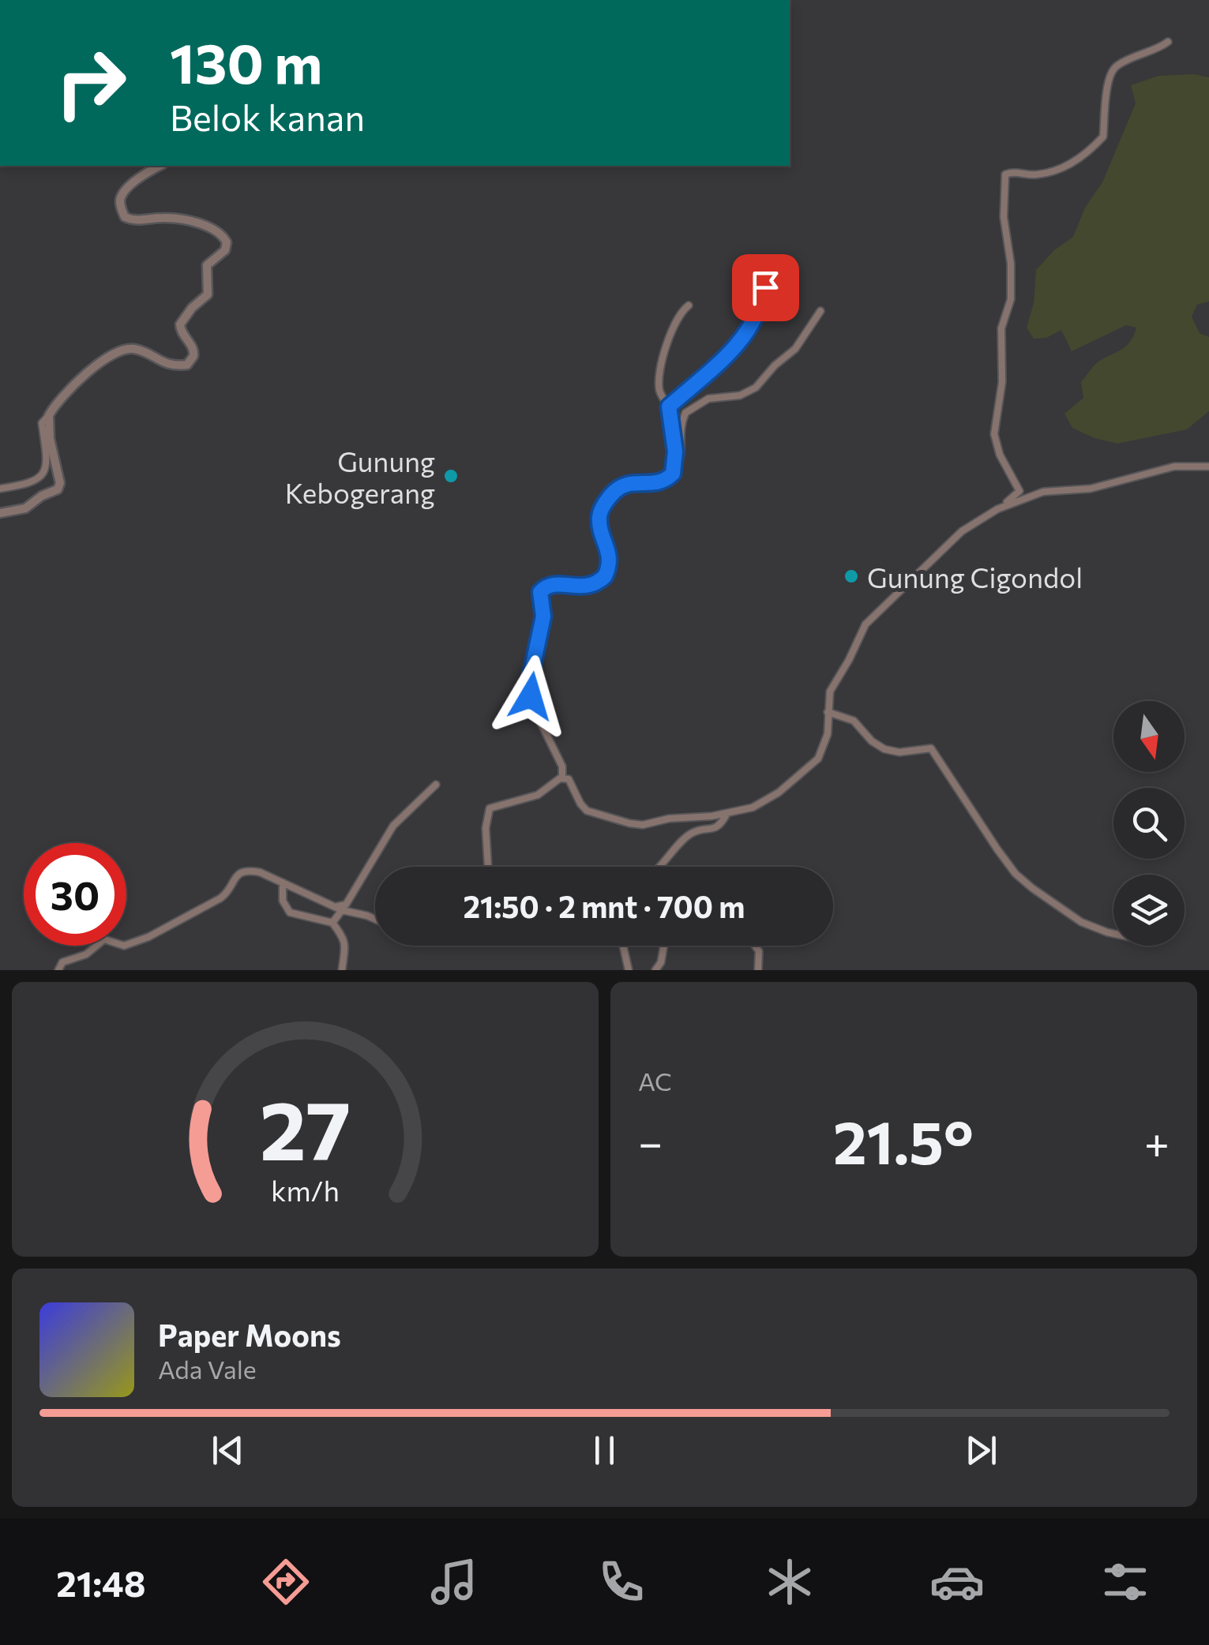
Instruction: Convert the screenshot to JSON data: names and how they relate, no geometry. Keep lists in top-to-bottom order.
{
  "places": ["Gunung Kebogerang", "Gunung Cigondol"],
  "north": "bottom",
  "page": {
    "turn": ["130 m", "Belok kanan"],
    "limit": "30",
    "trip": "21:50 · 2 mnt · 700 m",
    "tile": "AC",
    "heat": ["−", "21.5°", "+"],
    "song": ["Paper Moons", "Ada Vale"],
    "tabs": "21:48",
    "gauge": ["27", "km/h"]
  }
}
